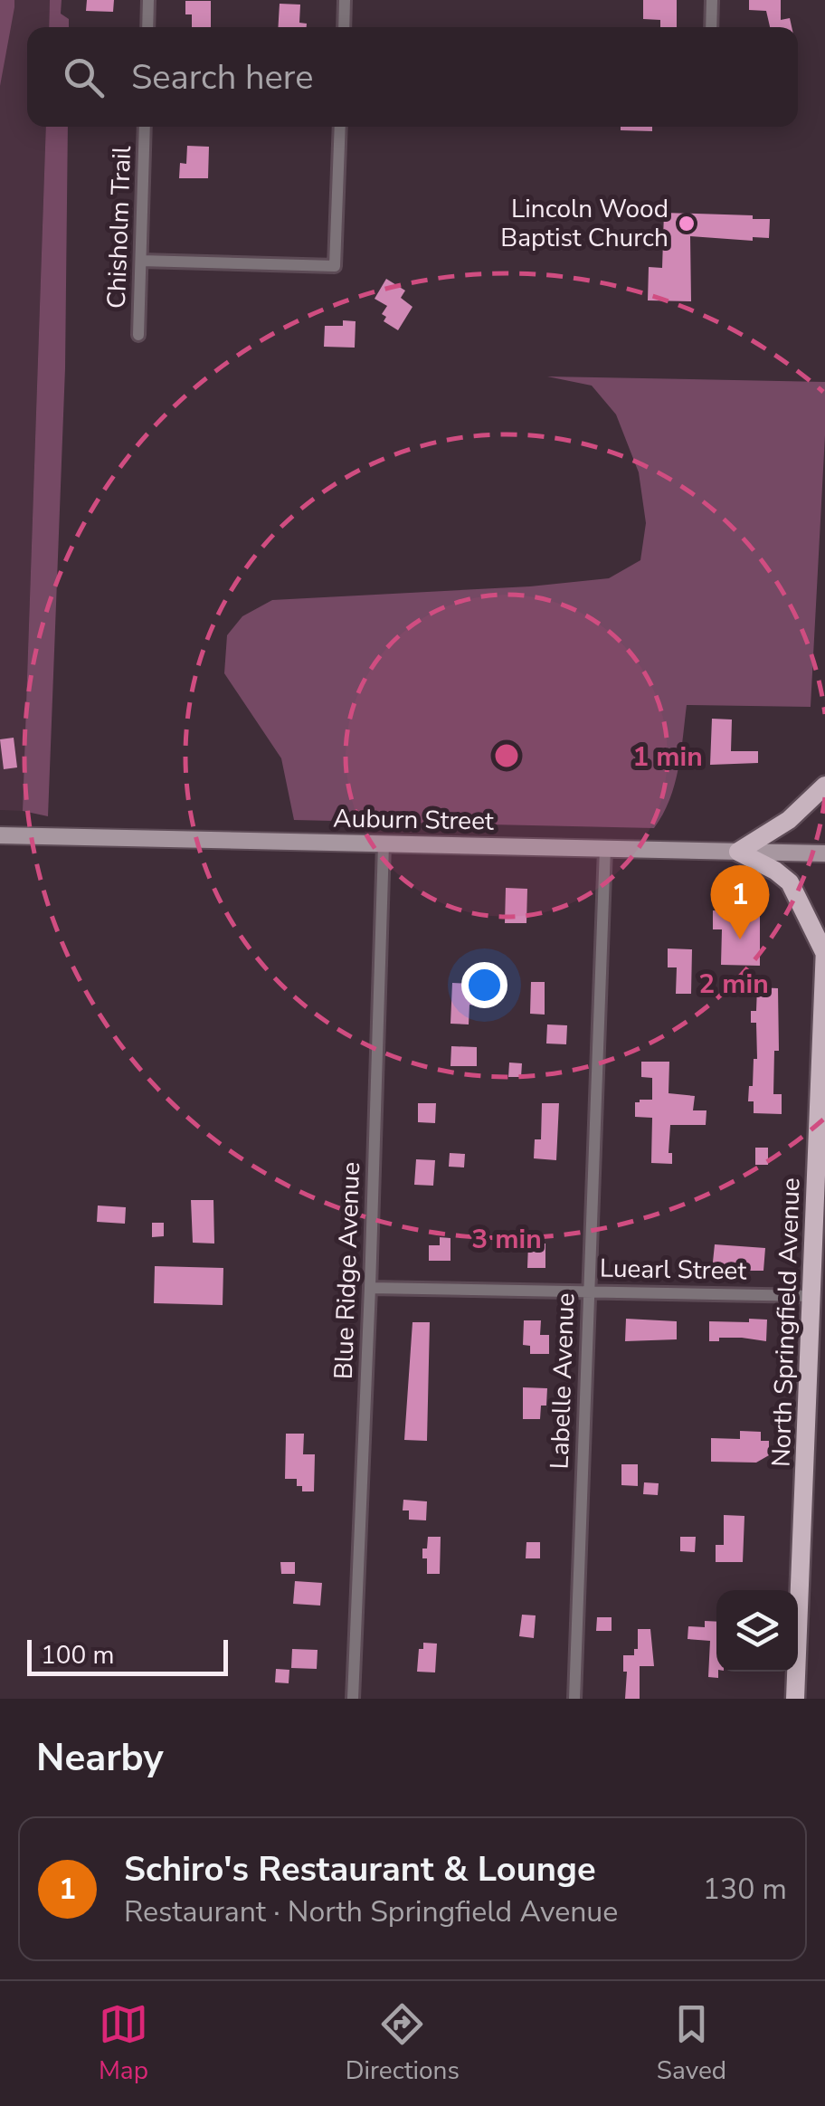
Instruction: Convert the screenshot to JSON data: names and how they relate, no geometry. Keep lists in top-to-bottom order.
{
  "streets": {
    "main road": ["Auburn Street", "North Springfield Avenue"],
    "street": [
      "Chisholm Trail",
      "Luearl Street",
      "Blue Ridge Avenue",
      "Labelle Avenue"
    ]
  },
  "crossings": [
    ["Auburn Street", "Blue Ridge Avenue"],
    ["Auburn Street", "Labelle Avenue"],
    ["Luearl Street", "Blue Ridge Avenue"],
    ["Luearl Street", "North Springfield Avenue"],
    ["Luearl Street", "Labelle Avenue"]
  ],
  "places": ["Lincoln Wood Baptist Church"],
  "scale_bar": "100 m",
  "page": {
    "search": "Search here",
    "pins": "1",
    "scale": "100 m",
    "heading": "Nearby",
    "list": [
      {
        "mark": "1",
        "name": "Schiro's Restaurant & Lounge",
        "note": "Restaurant · North Springfield Avenue",
        "value": "130 m"
      }
    ],
    "nav": ["Map", "Directions", "Saved"]
  },
  "rings": ["1 min", "2 min", "3 min"]
}
